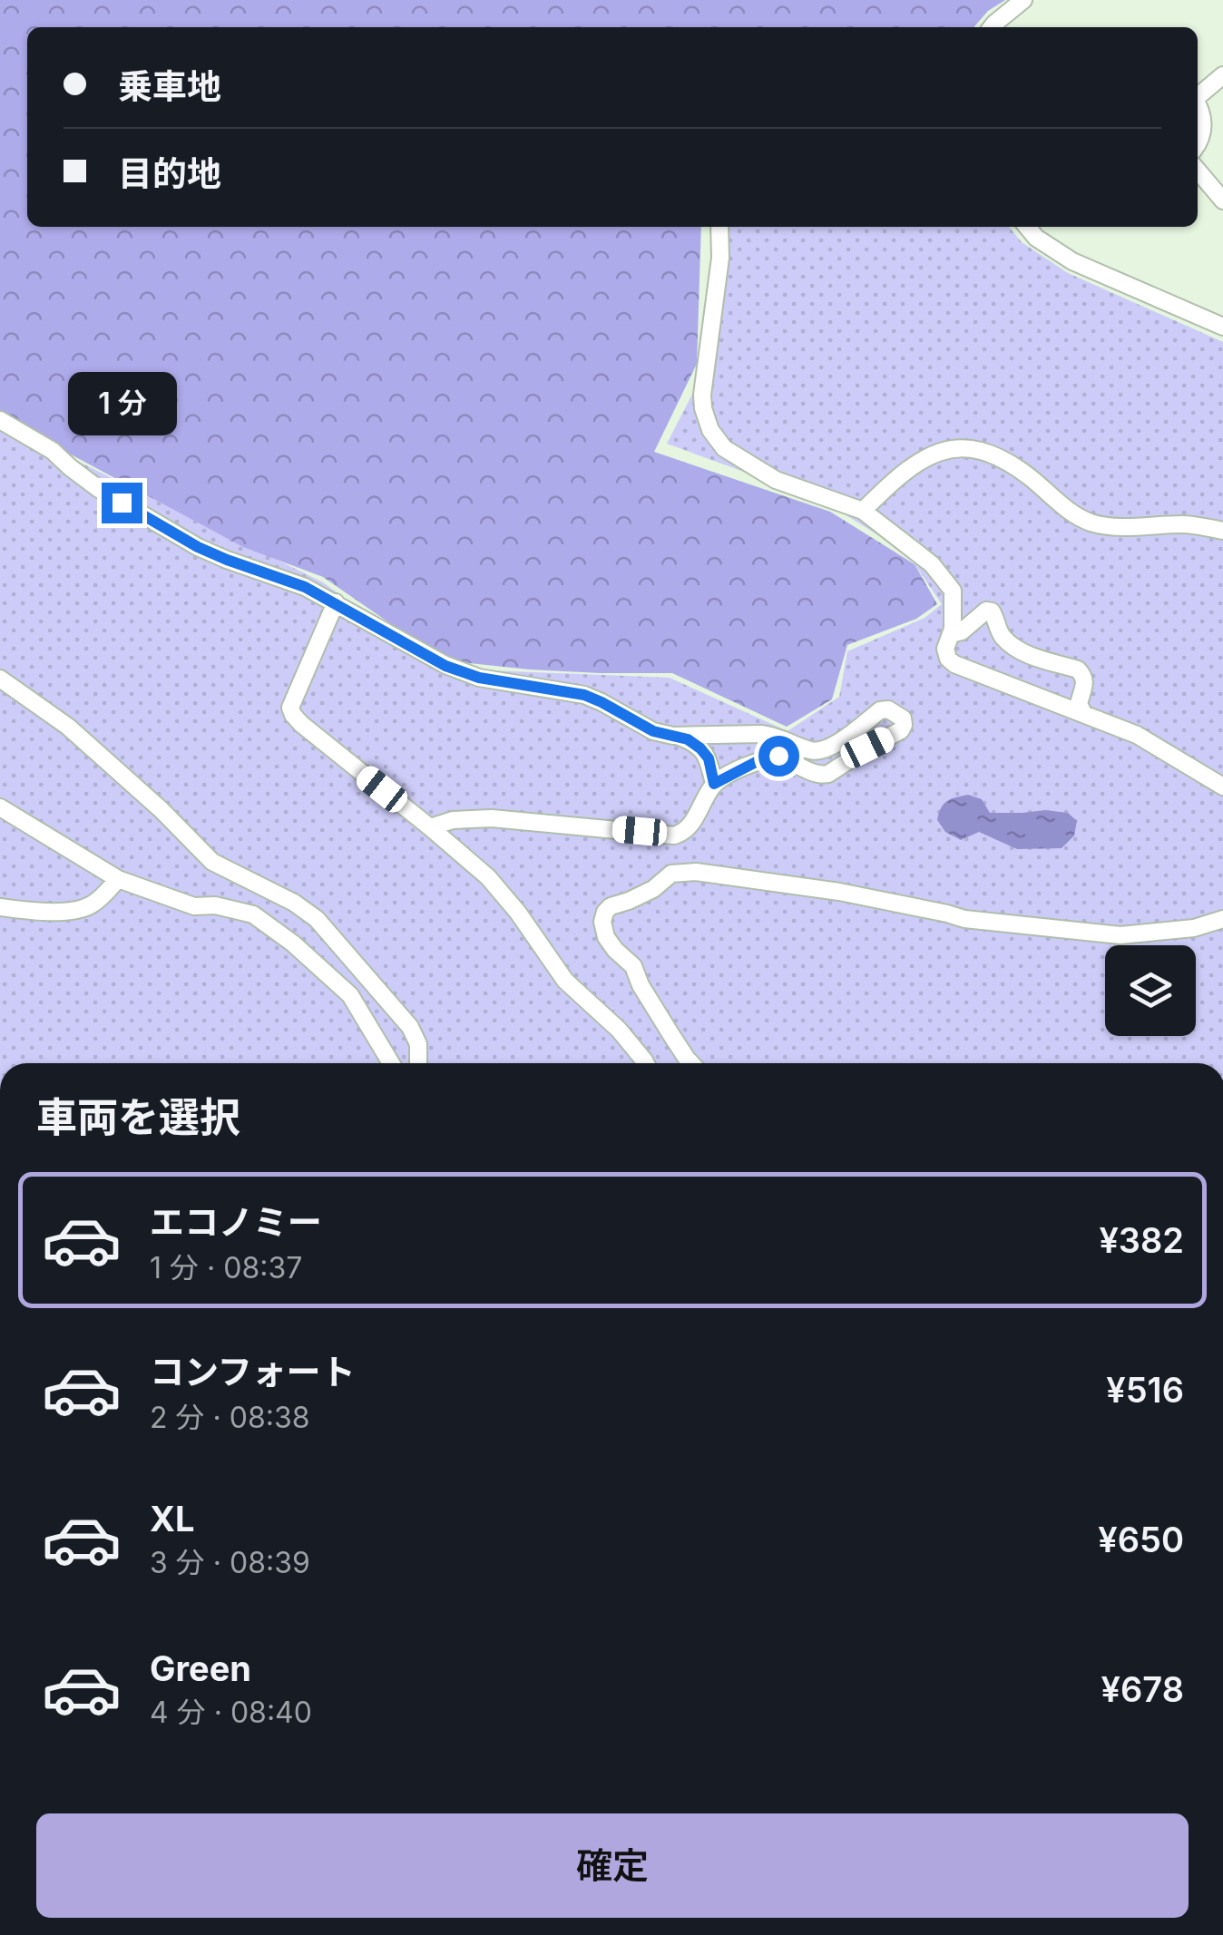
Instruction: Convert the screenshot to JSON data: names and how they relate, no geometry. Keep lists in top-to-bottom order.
{
  "page": {
    "banner": ["乗車地", "目的地"],
    "bubble": "1 分",
    "heading": "車両を選択",
    "list": [
      {
        "name": "エコノミー",
        "note": "1 分 · 08:37",
        "value": "¥382"
      },
      {
        "name": "コンフォート",
        "note": "2 分 · 08:38",
        "value": "¥516"
      },
      {
        "name": "XL",
        "note": "3 分 · 08:39",
        "value": "¥650"
      },
      {
        "name": "Green",
        "note": "4 分 · 08:40",
        "value": "¥678"
      }
    ],
    "buttons": "確定"
  }
}
